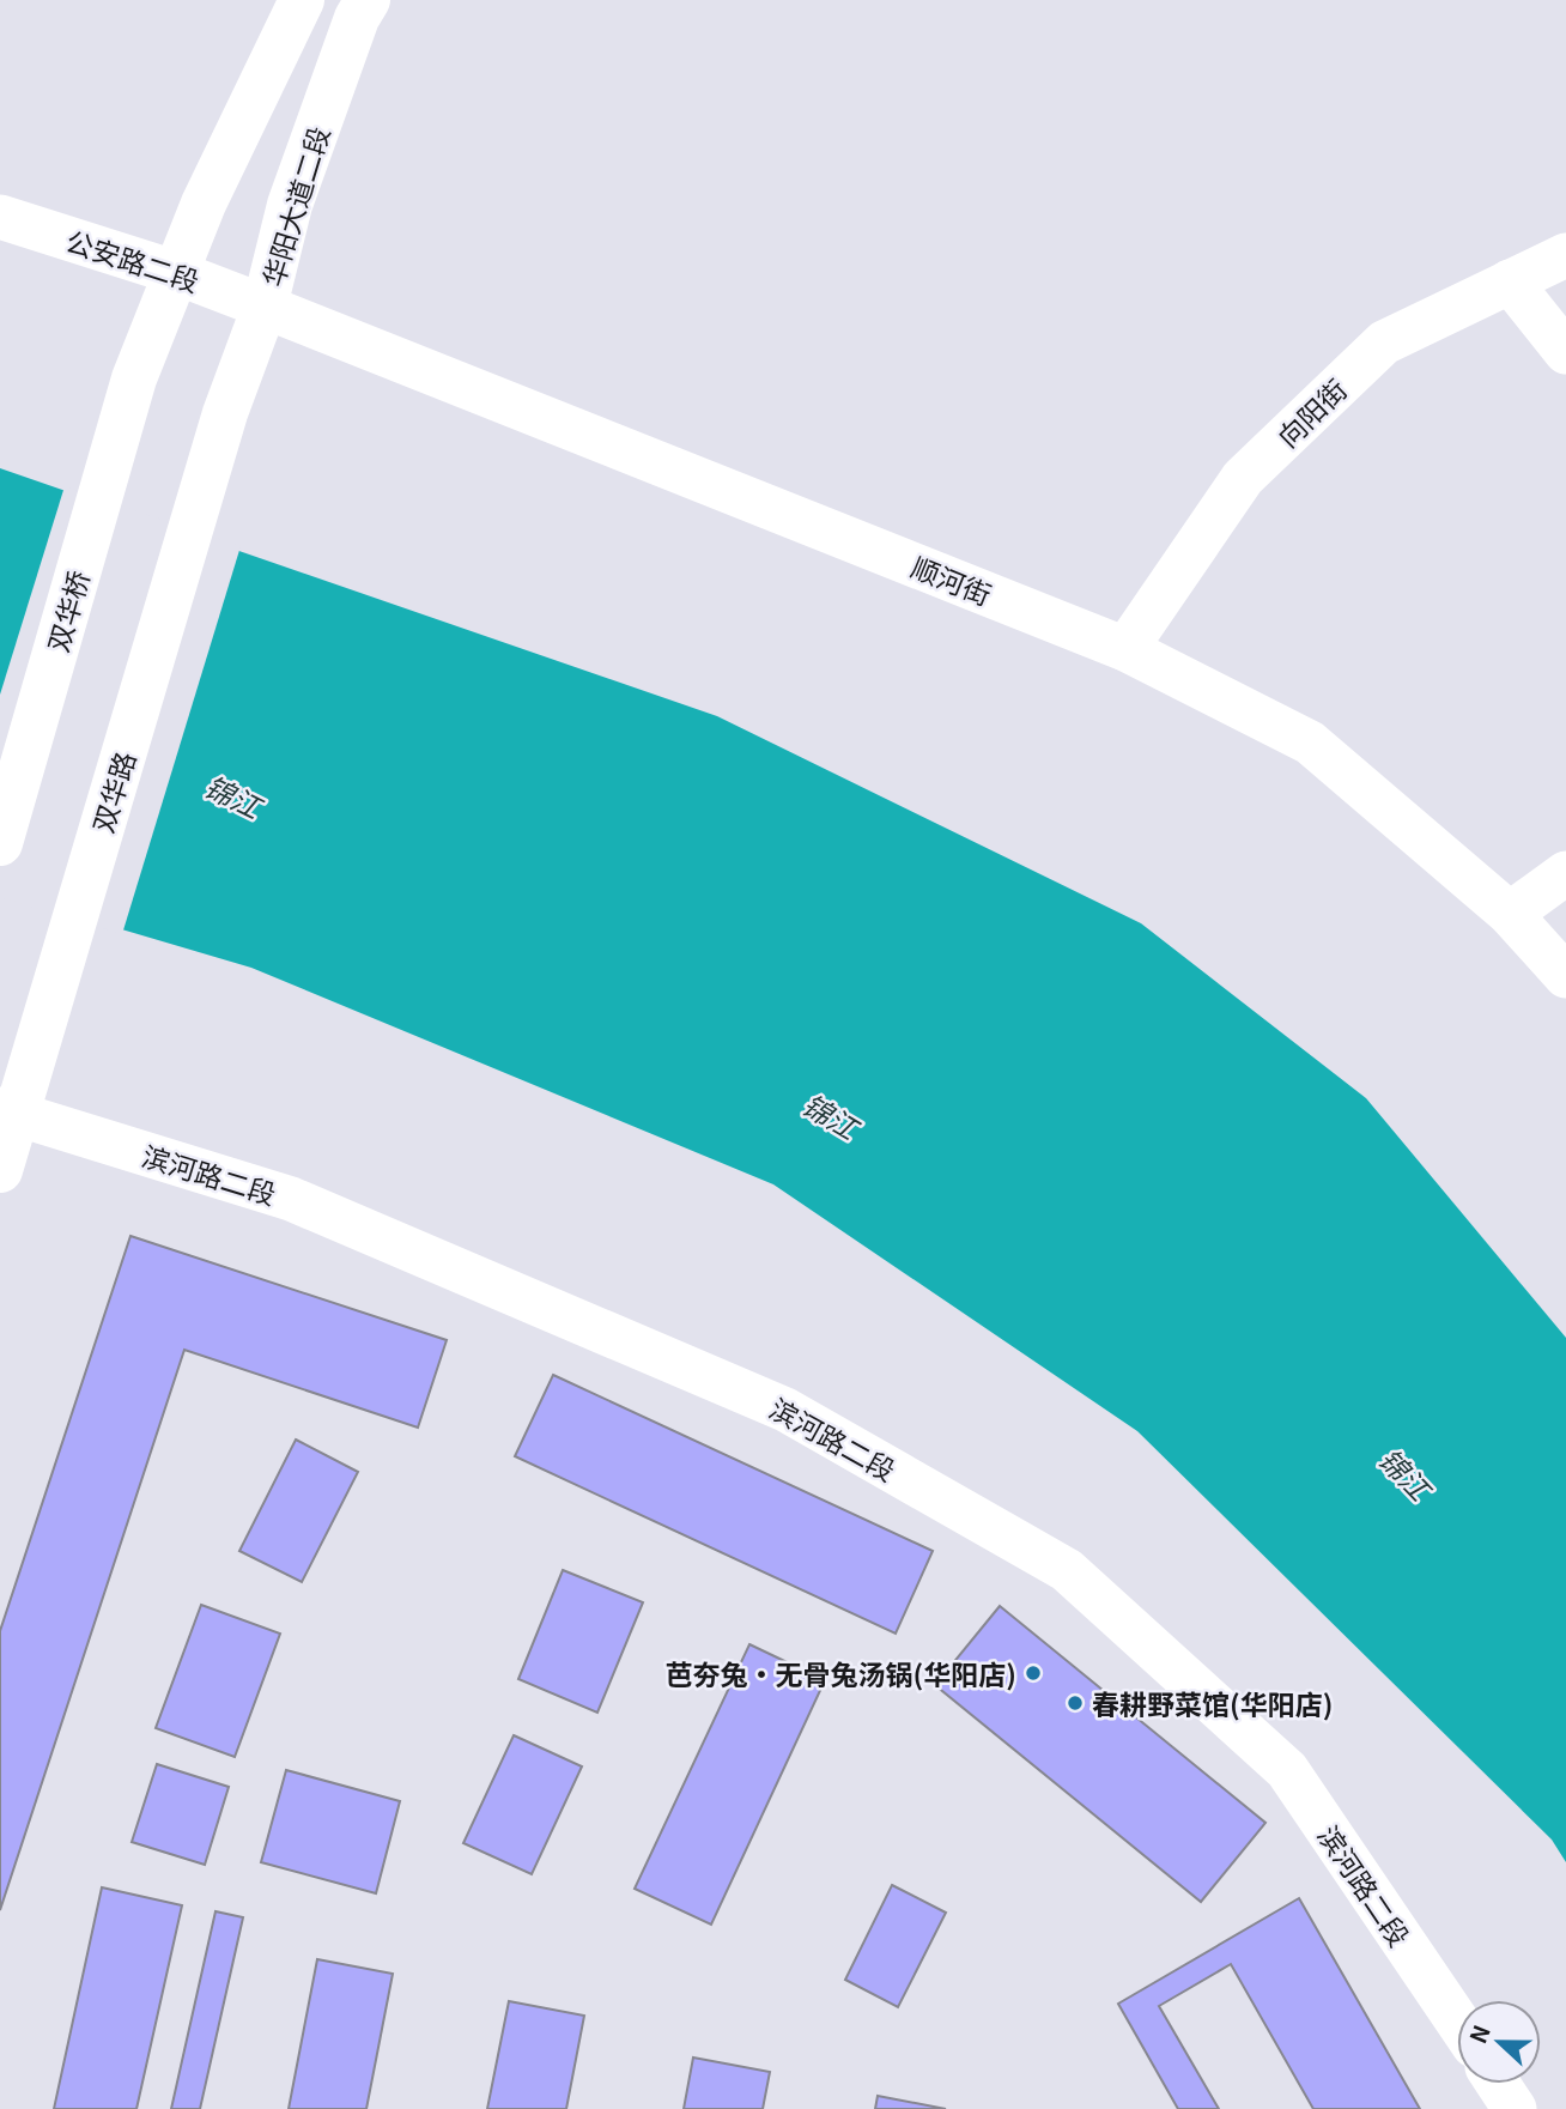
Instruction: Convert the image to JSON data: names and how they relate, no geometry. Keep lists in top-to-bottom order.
{
  "streets": {
    "main road": ["华阳大道二段", "双华桥", "双华路"],
    "street": [
      "公安路二段",
      "向阳街",
      "顺河街",
      "滨河路二段"
    ]
  },
  "crossings": [
    ["华阳大道二段", "公安路二段"],
    ["华阳大道二段", "顺河街"],
    ["华阳大道二段", "双华路"],
    ["公安路二段", "顺河街"],
    ["公安路二段", "双华桥"],
    ["向阳街", "顺河街"]
  ],
  "water": ["锦江"],
  "places": ["芭夯兔·无骨兔汤锅(华阳店)", "春耕野菜馆(华阳店)"],
  "north": "left"
}
